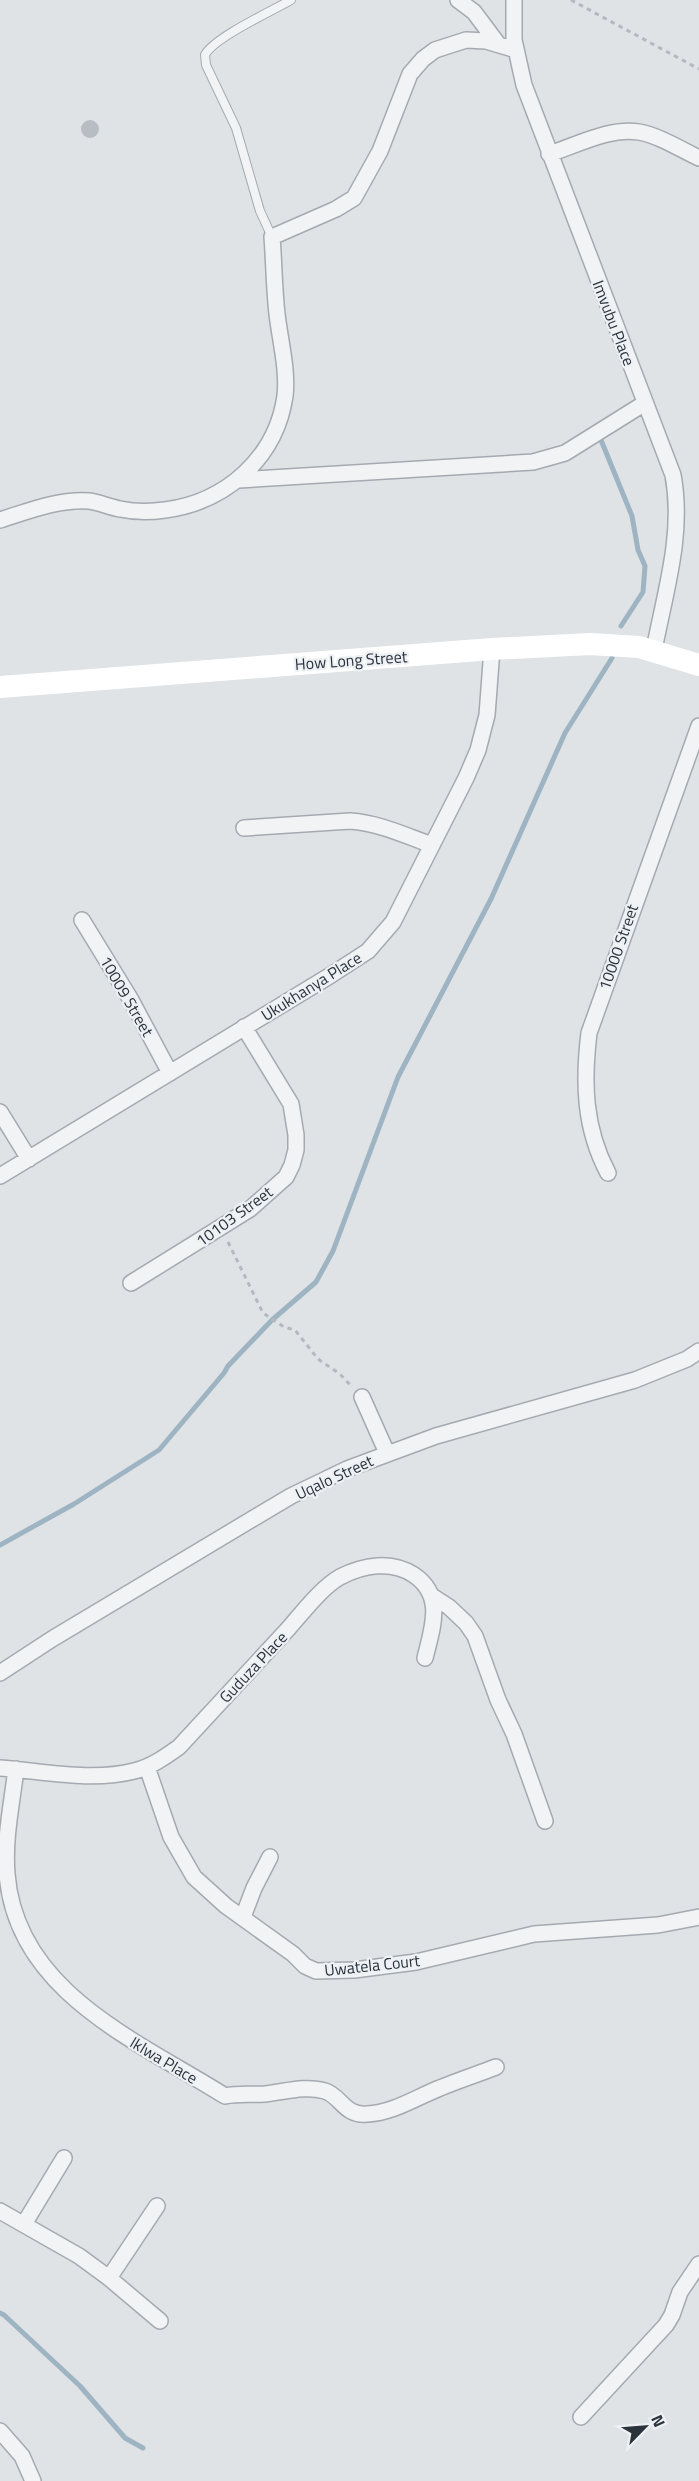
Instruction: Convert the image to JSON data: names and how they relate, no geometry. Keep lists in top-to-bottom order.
{
  "streets": {
    "street": [
      "Imvubu Place",
      "How Long Street",
      "10000 Street",
      "Ukukhanya Place",
      "10009 Street",
      "10103 Street",
      "Uqalo Street",
      "Guduza Place",
      "Uwatela Court",
      "Iklwa Place"
    ]
  },
  "crossings": [
    ["Imvubu Place", "How Long Street"],
    ["How Long Street", "Ukukhanya Place"],
    ["Ukukhanya Place", "10009 Street"],
    ["Ukukhanya Place", "10103 Street"],
    ["Guduza Place", "Uwatela Court"],
    ["Guduza Place", "Iklwa Place"]
  ],
  "north": "top right"
}
